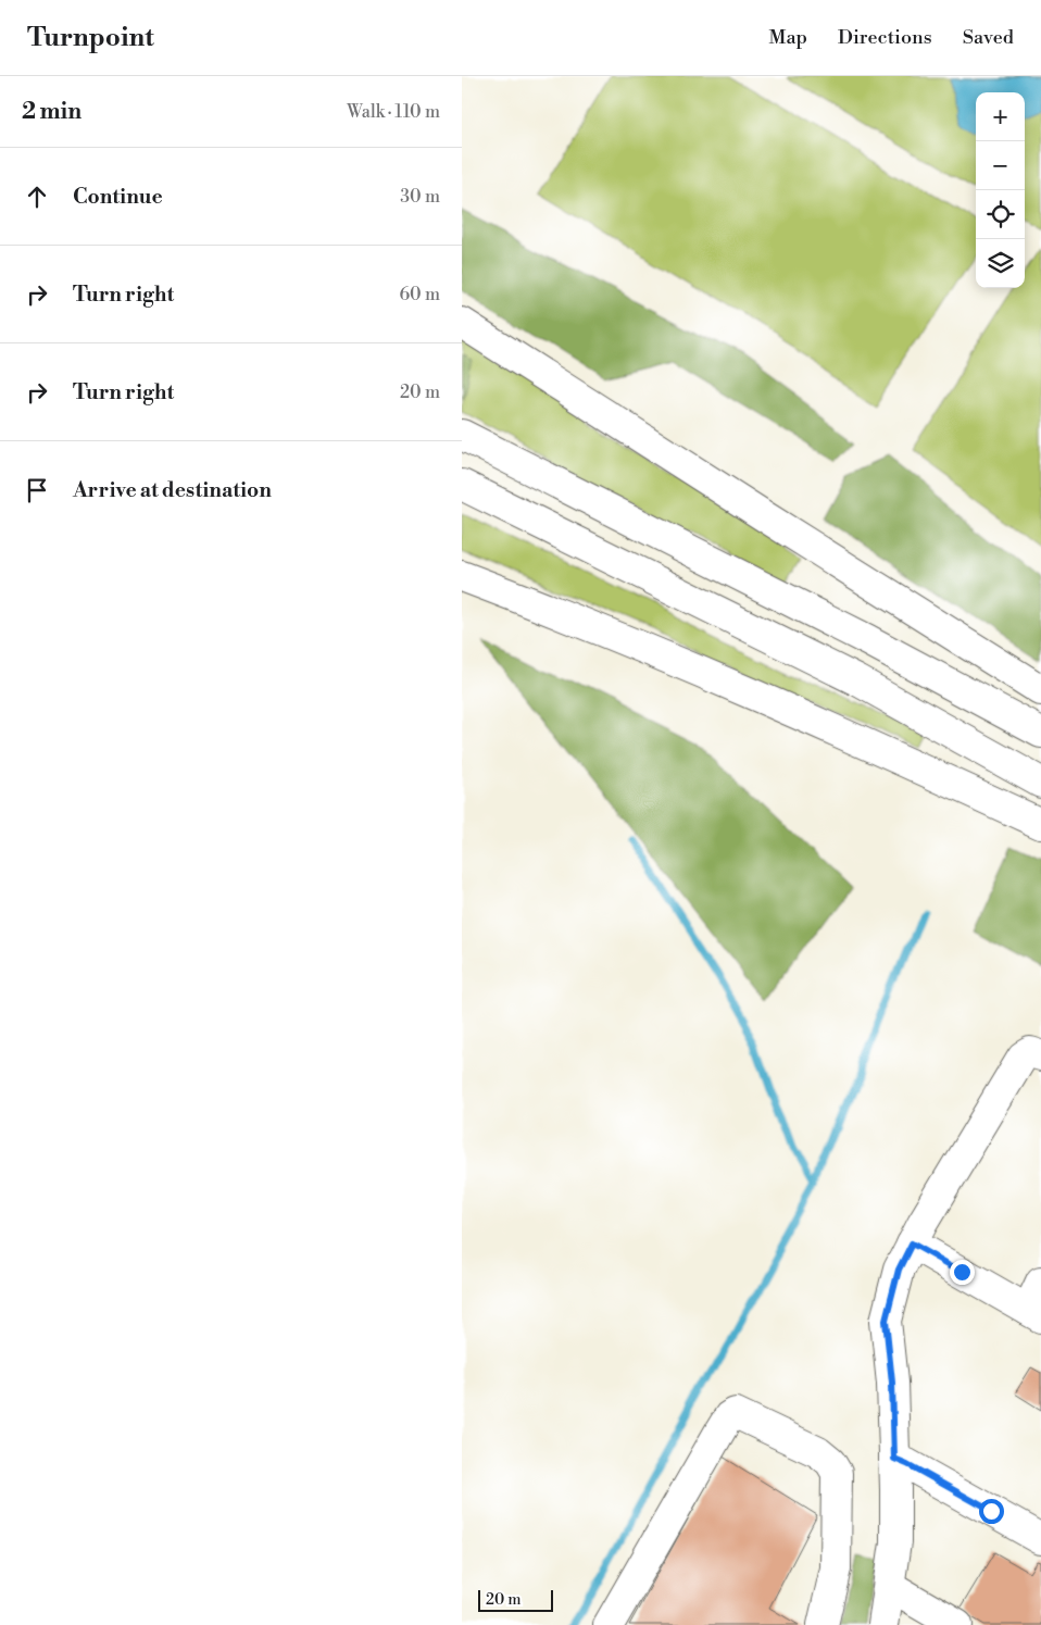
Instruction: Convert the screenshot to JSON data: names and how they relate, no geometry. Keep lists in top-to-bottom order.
{
  "scale_bar": "20 m",
  "page": {
    "header": "Turnpoint",
    "nav": ["Map", "Directions", "Saved"],
    "heading": ["2 min", "Walk · 110 m"],
    "map_buttons": ["+", "−"],
    "list": [
      ["Continue", "30 m"],
      ["Turn right", "60 m"],
      ["Turn right", "20 m"],
      "Arrive at destination"
    ],
    "scale": "20 m"
  }
}
